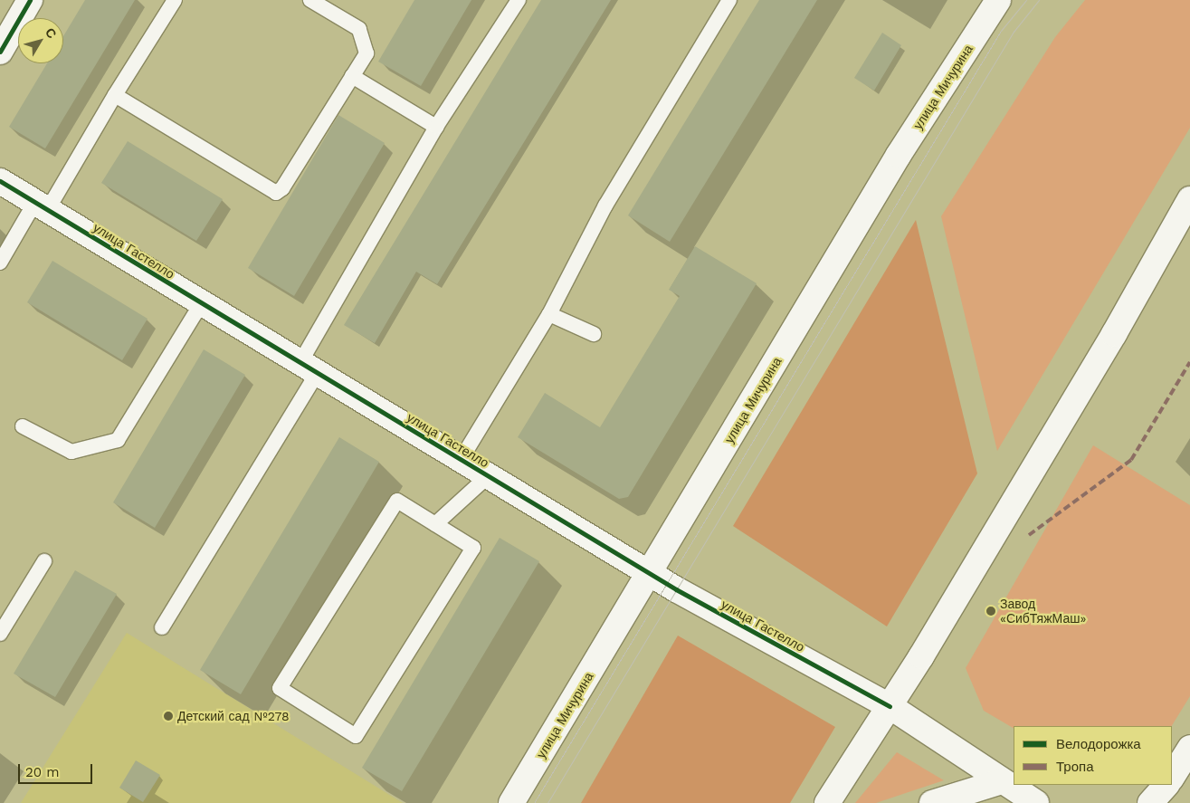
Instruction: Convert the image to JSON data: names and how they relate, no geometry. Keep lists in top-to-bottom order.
{
  "streets": {
    "main road": ["улица Мичурина", "улица Гастелло"]
  },
  "crossings": [
    ["улица Мичурина", "улица Гастелло"]
  ],
  "places": ["Завод «СибТяжМаш»", "Детский сад №278"],
  "legend": ["Велодорожка", "Тропа"],
  "scale_bar": "20 m",
  "north": "top right"
}
